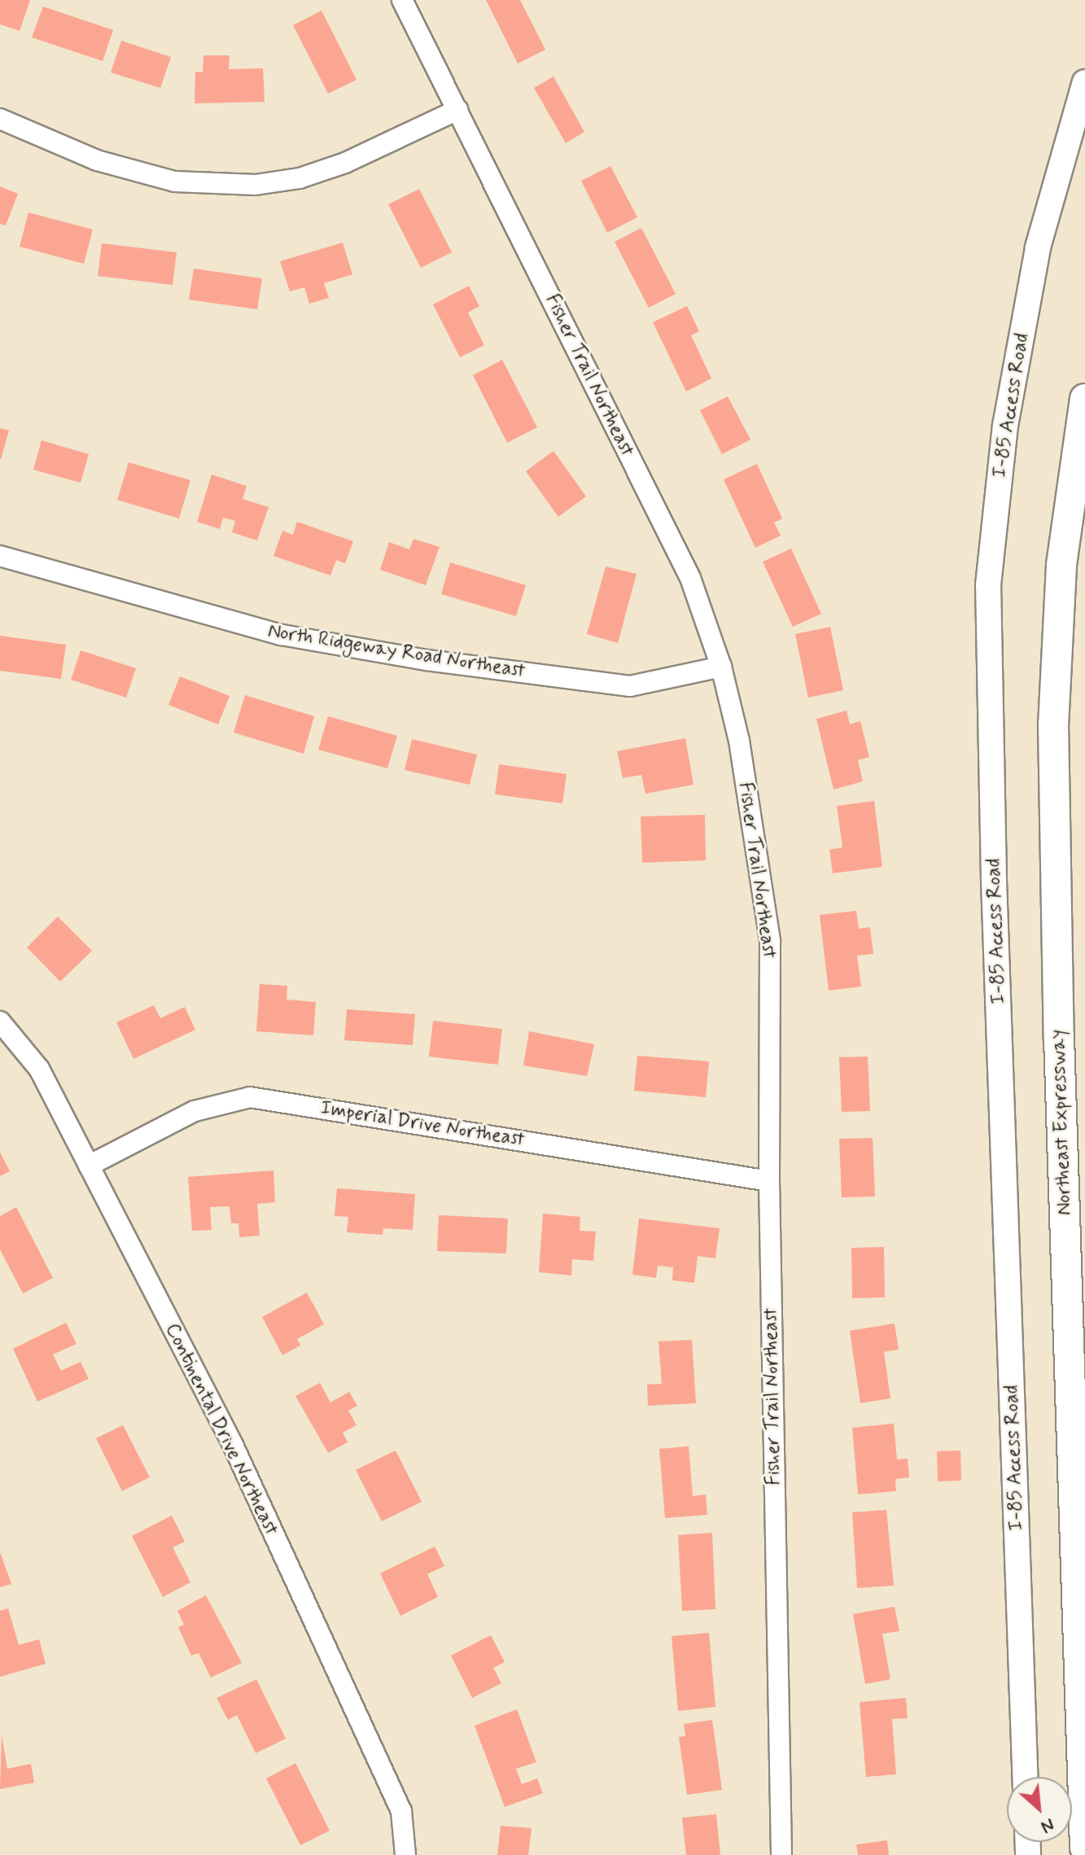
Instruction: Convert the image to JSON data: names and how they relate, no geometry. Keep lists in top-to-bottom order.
{
  "streets": {
    "highway": ["Northeast Expressway"],
    "main road": ["I-85 Access Road"],
    "street": [
      "Fisher Trail Northeast",
      "North Ridgeway Road Northeast",
      "Imperial Drive Northeast",
      "Continental Drive Northeast"
    ]
  },
  "crossings": [
    ["Fisher Trail Northeast", "North Ridgeway Road Northeast"],
    ["Fisher Trail Northeast", "Imperial Drive Northeast"],
    ["Imperial Drive Northeast", "Continental Drive Northeast"]
  ],
  "north": "bottom right"
}
